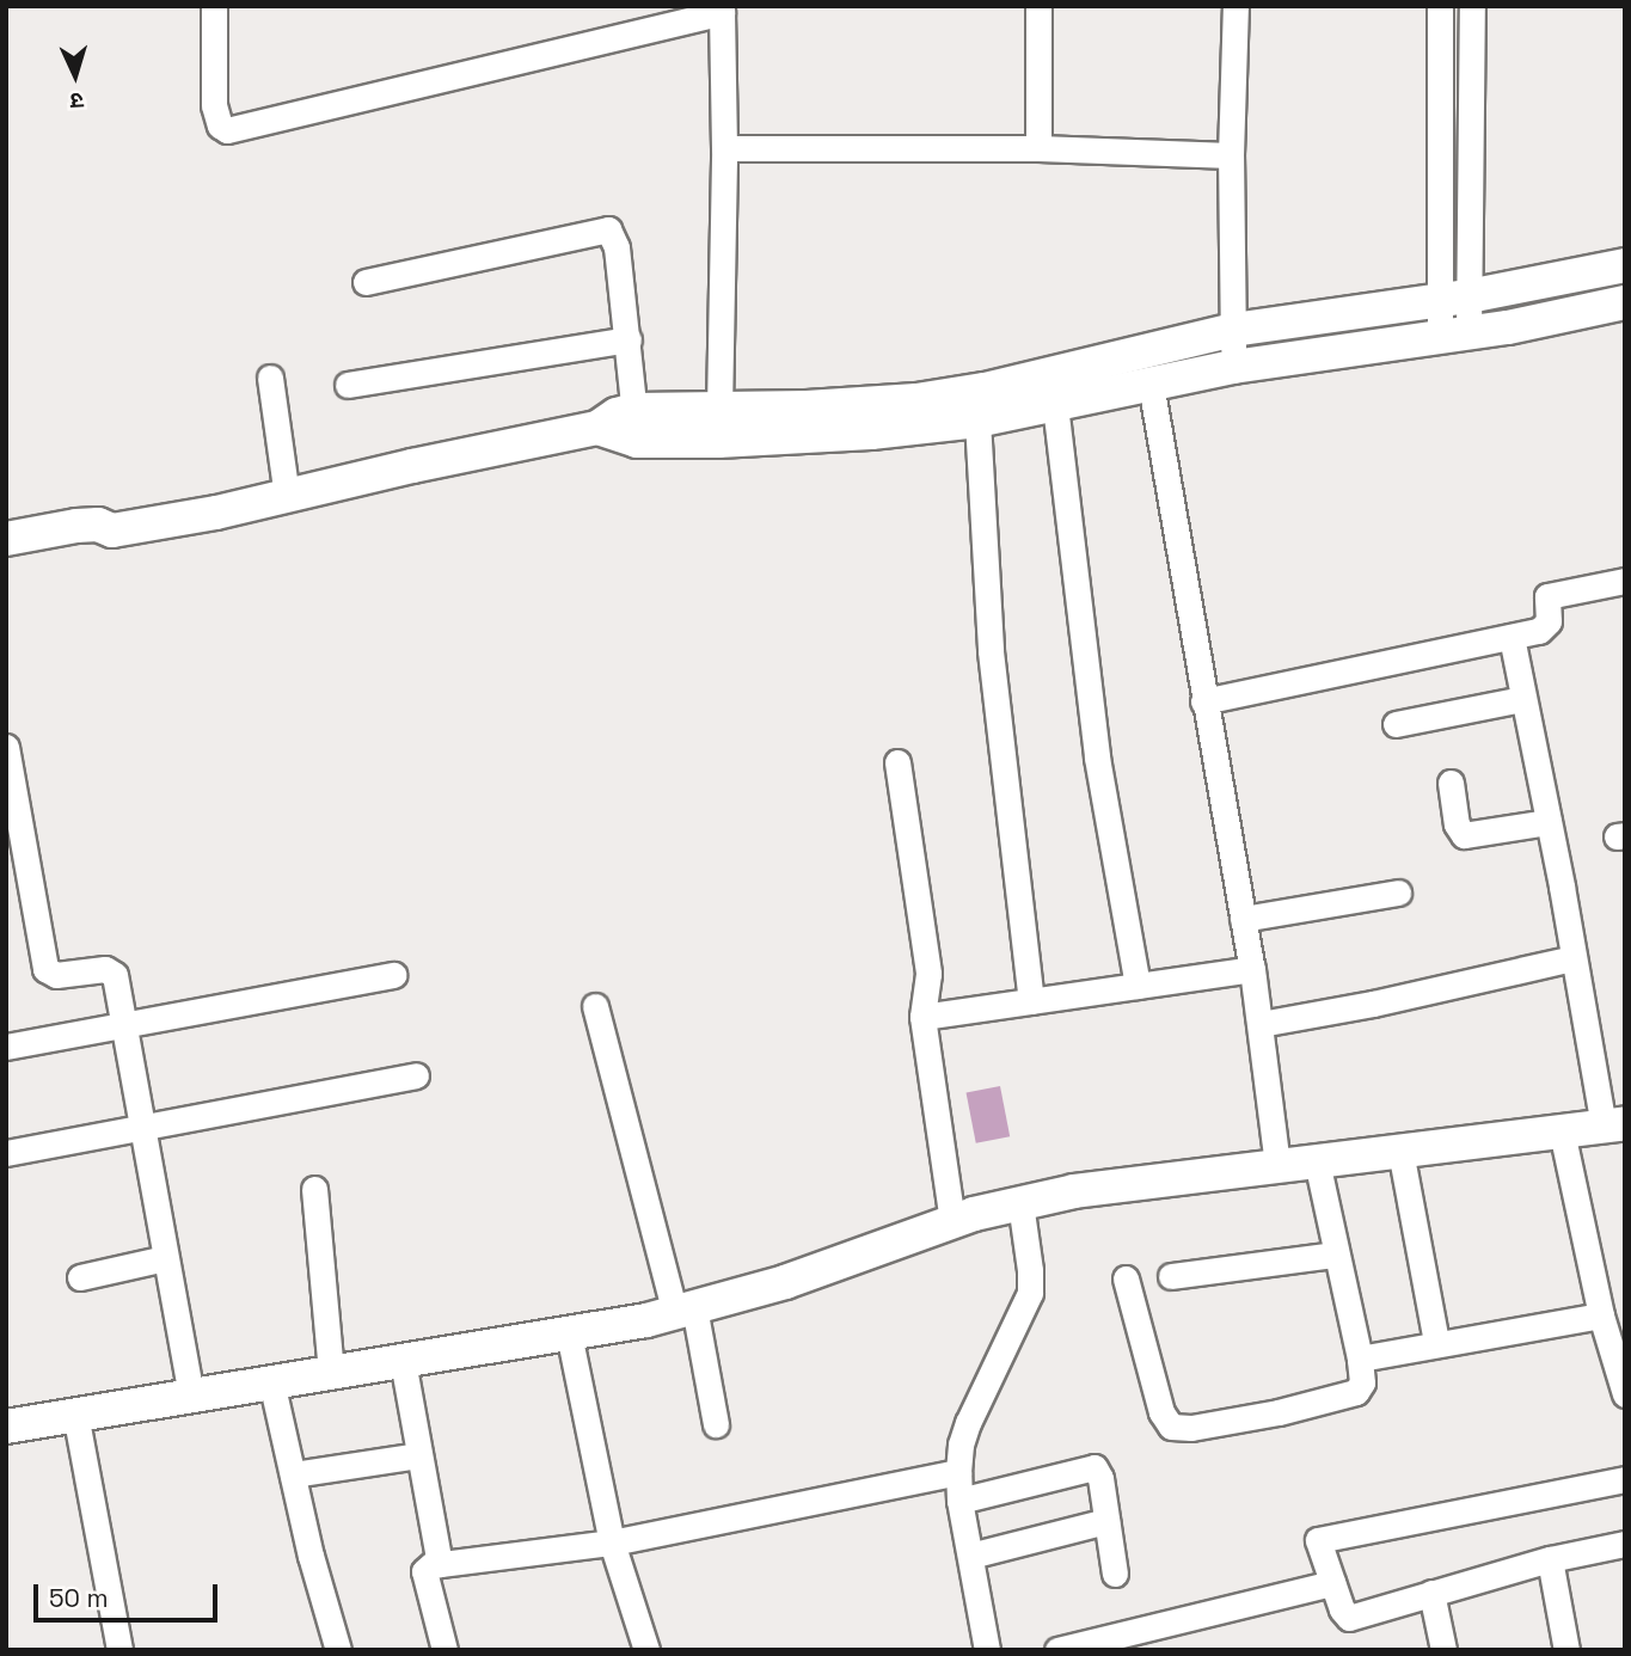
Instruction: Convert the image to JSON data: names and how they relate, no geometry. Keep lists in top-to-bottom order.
{
  "scale_bar": "50 m",
  "north": "bottom"
}
